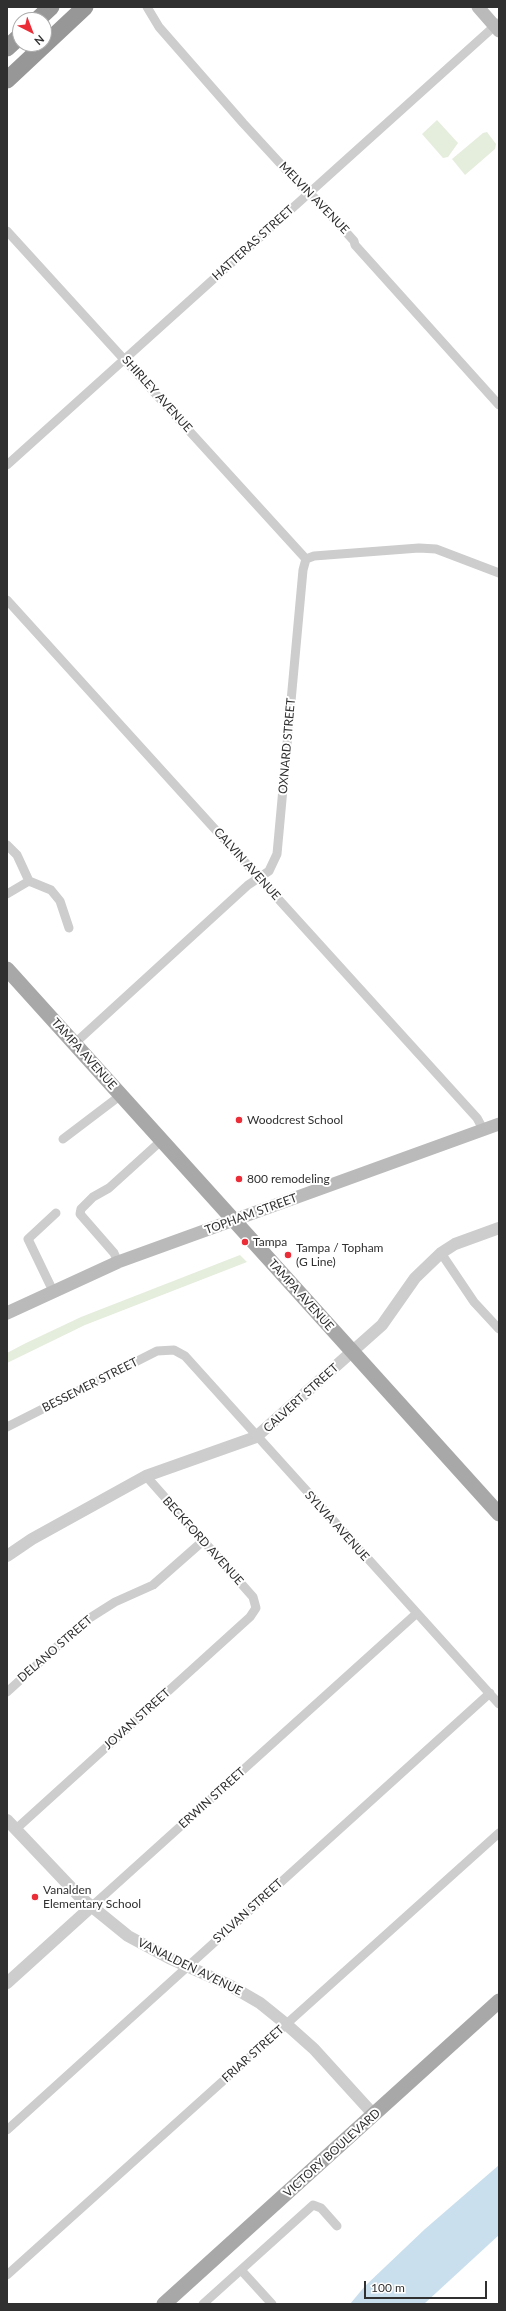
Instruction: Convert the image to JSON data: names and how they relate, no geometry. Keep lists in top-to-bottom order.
{
  "streets": {
    "main road": ["TAMPA AVENUE", "TOPHAM STREET", "VICTORY BOULEVARD"],
    "street": [
      "MELVIN AVENUE",
      "HATTERAS STREET",
      "SHIRLEY AVENUE",
      "OXNARD STREET",
      "CALVIN AVENUE",
      "BESSEMER STREET",
      "CALVERT STREET",
      "SYLVIA AVENUE",
      "BECKFORD AVENUE",
      "DELANO STREET",
      "JOVAN STREET",
      "ERWIN STREET",
      "SYLVAN STREET",
      "VANALDEN AVENUE",
      "FRIAR STREET"
    ]
  },
  "crossings": [
    ["MELVIN AVENUE", "HATTERAS STREET"],
    ["HATTERAS STREET", "SHIRLEY AVENUE"],
    ["SHIRLEY AVENUE", "OXNARD STREET"],
    ["OXNARD STREET", "CALVIN AVENUE"],
    ["OXNARD STREET", "TAMPA AVENUE"],
    ["CALVIN AVENUE", "TOPHAM STREET"],
    ["TAMPA AVENUE", "TOPHAM STREET"],
    ["TAMPA AVENUE", "CALVERT STREET"],
    ["BESSEMER STREET", "SYLVIA AVENUE"],
    ["CALVERT STREET", "SYLVIA AVENUE"],
    ["CALVERT STREET", "BECKFORD AVENUE"],
    ["SYLVIA AVENUE", "ERWIN STREET"],
    ["SYLVIA AVENUE", "SYLVAN STREET"],
    ["BECKFORD AVENUE", "DELANO STREET"],
    ["BECKFORD AVENUE", "JOVAN STREET"],
    ["JOVAN STREET", "VANALDEN AVENUE"],
    ["ERWIN STREET", "VANALDEN AVENUE"],
    ["SYLVAN STREET", "VANALDEN AVENUE"],
    ["VANALDEN AVENUE", "FRIAR STREET"],
    ["VANALDEN AVENUE", "VICTORY BOULEVARD"]
  ],
  "places": [
    "Woodcrest School",
    "800 remodeling",
    "Tampa",
    "Tampa / Topham (G Line)",
    "Vanalden Elementary School"
  ],
  "scale_bar": "100 m",
  "north": "bottom right"
}
